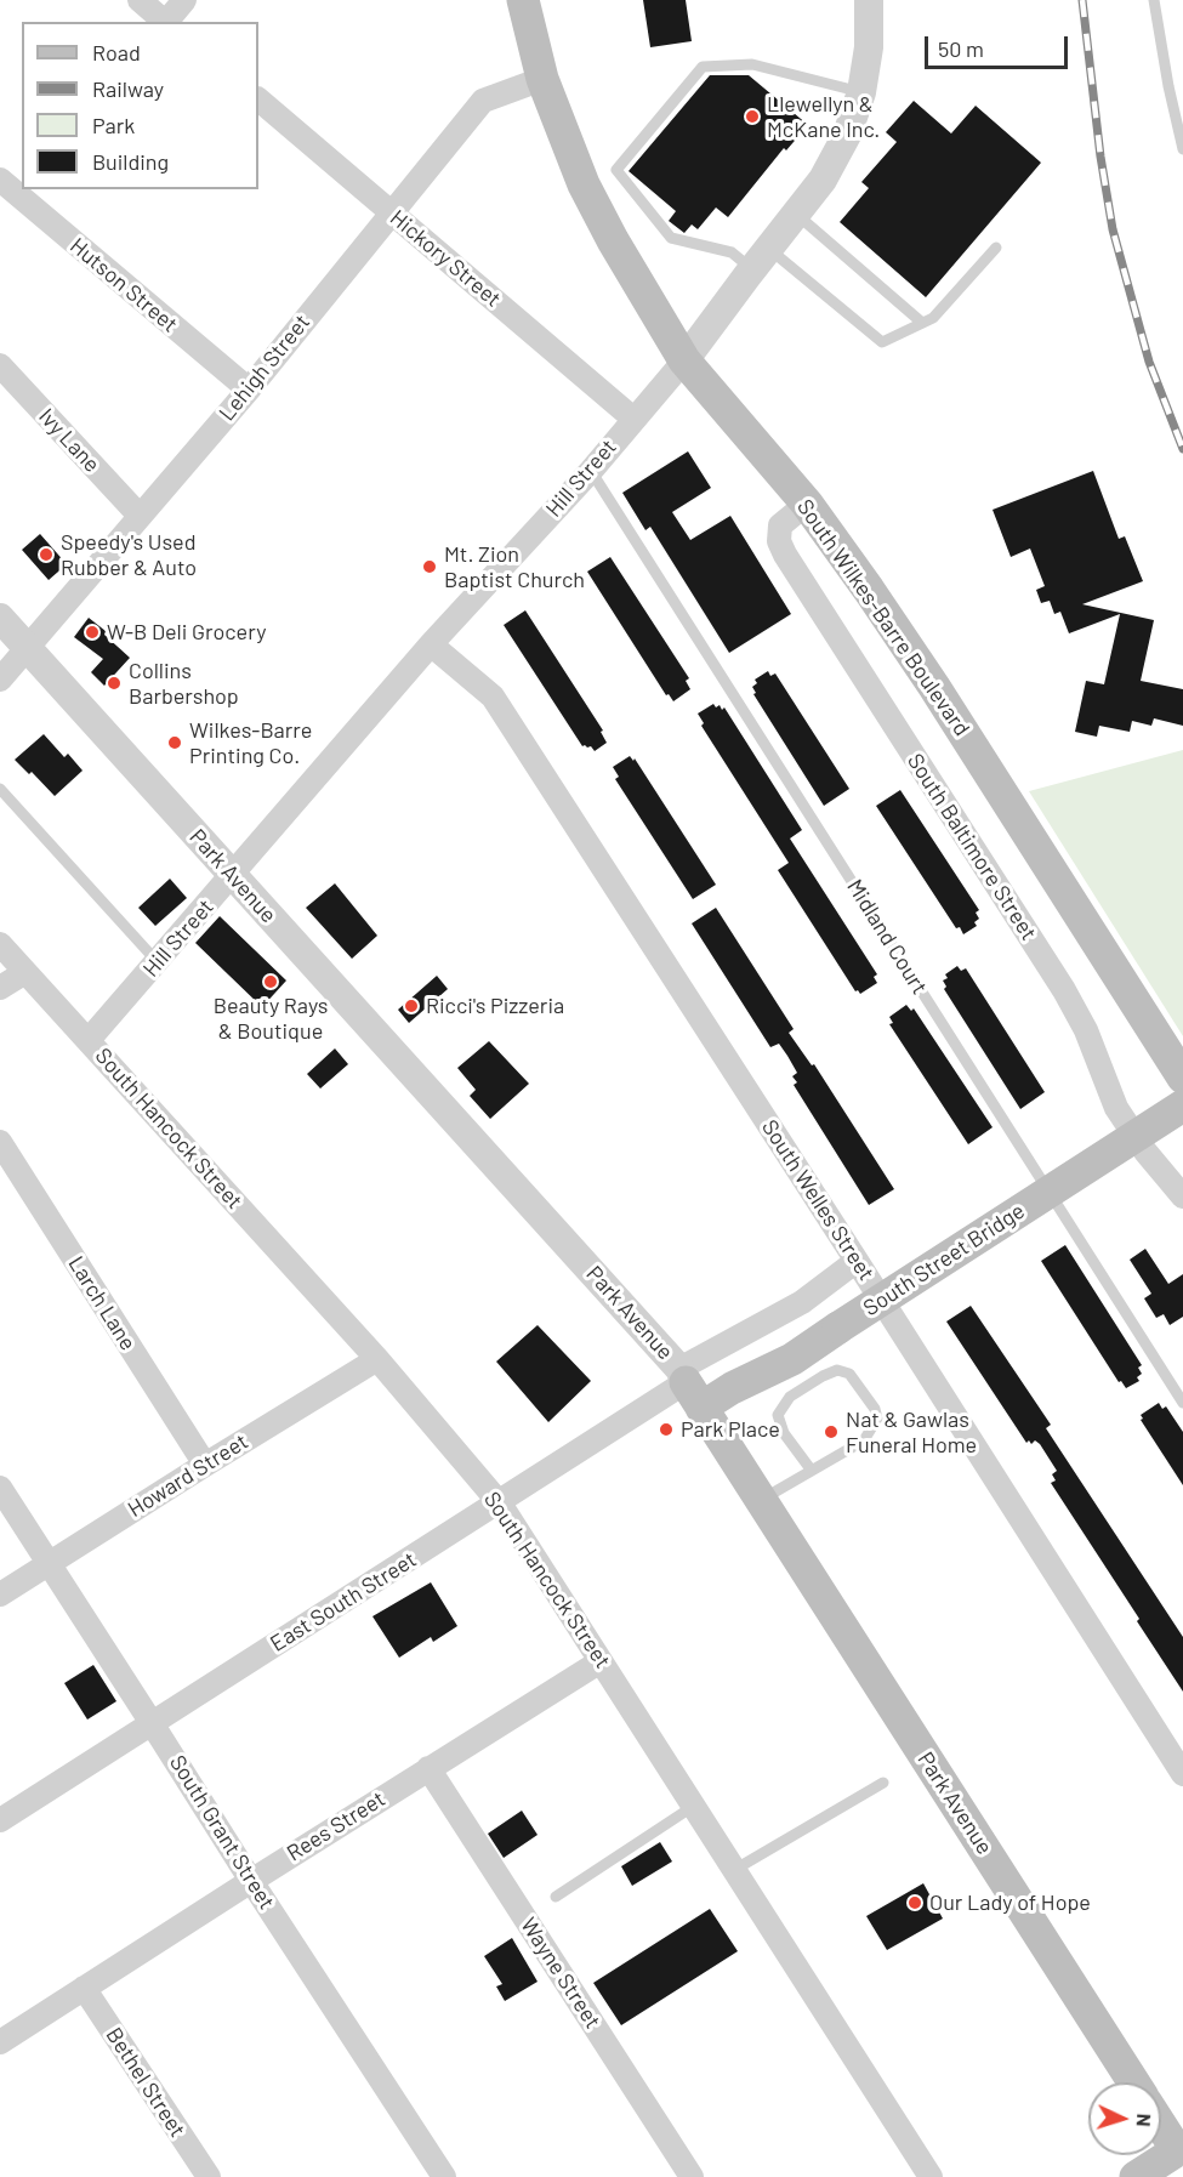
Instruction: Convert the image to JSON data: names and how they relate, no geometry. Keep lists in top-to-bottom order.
{
  "streets": {
    "main road": ["South Wilkes-Barre Boulevard", "Park Avenue", "South Street Bridge"],
    "street": [
      "Hickory Street",
      "Hutson Street",
      "Lehigh Street",
      "Ivy Lane",
      "Hill Street",
      "South Baltimore Street",
      "South Hancock Street",
      "South Welles Street",
      "Larch Lane",
      "Howard Street",
      "East South Street",
      "Rees Street",
      "South Grant Street",
      "Wayne Street",
      "Bethel Street"
    ],
    "lane": ["Midland Court"]
  },
  "crossings": [
    ["Hickory Street", "Lehigh Street"],
    ["Hickory Street", "Hill Street"],
    ["Hutson Street", "Lehigh Street"],
    ["Lehigh Street", "Ivy Lane"],
    ["Lehigh Street", "South Wilkes-Barre Boulevard"],
    ["Lehigh Street", "Park Avenue"],
    ["Hill Street", "South Wilkes-Barre Boulevard"],
    ["Hill Street", "Park Avenue"],
    ["Hill Street", "Midland Court"],
    ["Hill Street", "South Hancock Street"],
    ["Hill Street", "South Welles Street"],
    ["South Wilkes-Barre Boulevard", "South Baltimore Street"],
    ["Park Avenue", "South Street Bridge"],
    ["Park Avenue", "East South Street"],
    ["South Hancock Street", "Howard Street"],
    ["South Hancock Street", "East South Street"],
    ["South Hancock Street", "Rees Street"],
    ["South Welles Street", "East South Street"],
    ["South Street Bridge", "East South Street"],
    ["Larch Lane", "Howard Street"],
    ["Howard Street", "South Grant Street"],
    ["East South Street", "South Grant Street"],
    ["Rees Street", "South Grant Street"],
    ["Rees Street", "Wayne Street"],
    ["Rees Street", "Bethel Street"]
  ],
  "places": [
    "Llewellyn & McKane Inc.",
    "Speedy's Used Rubber & Auto",
    "Mt. Zion Baptist Church",
    "W-B Deli Grocery",
    "Collins Barbershop",
    "Wilkes-Barre Printing Co.",
    "Beauty Rays & Boutique",
    "Ricci's Pizzeria",
    "Park Place",
    "Nat & Gawlas Funeral Home",
    "Our Lady of Hope"
  ],
  "legend": [
    "Road",
    "Railway",
    "Park",
    "Building"
  ],
  "scale_bar": "50 m",
  "north": "right"
}
